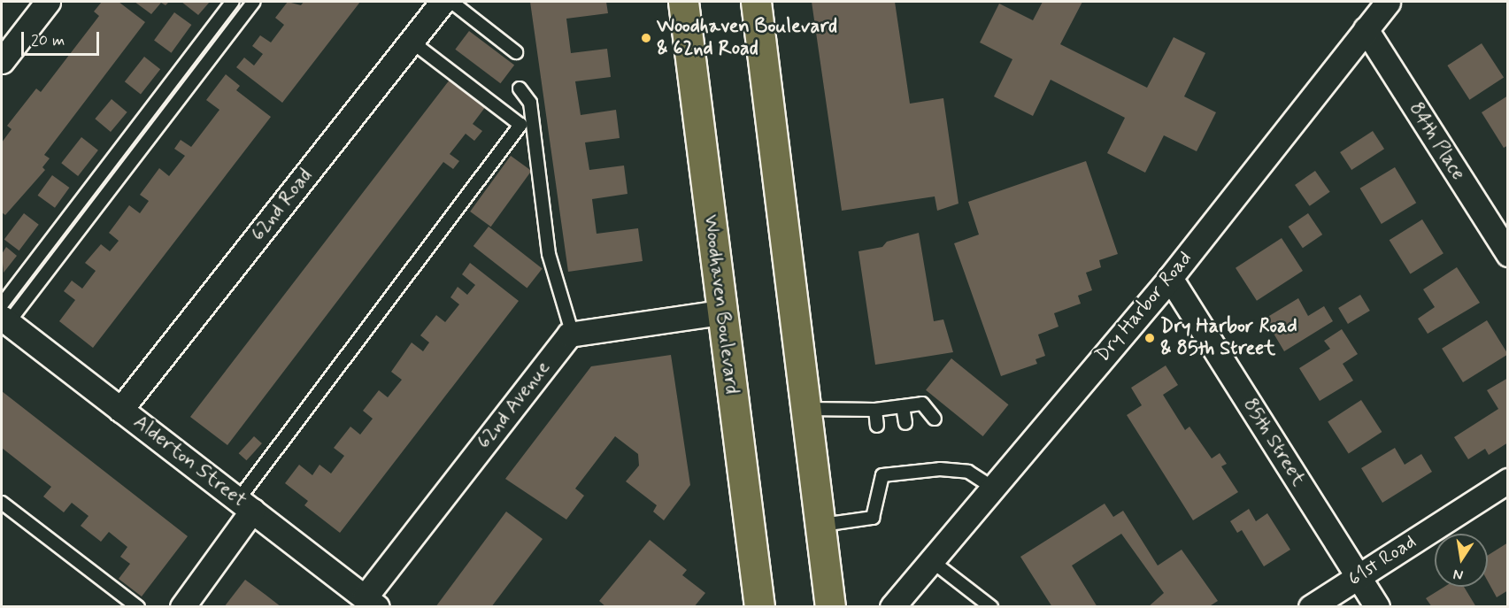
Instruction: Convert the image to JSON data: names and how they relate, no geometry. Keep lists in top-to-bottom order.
{
  "streets": {
    "main road": ["Woodhaven Boulevard"],
    "street": [
      "84th Place",
      "62nd Road",
      "Dry Harbor Road",
      "62nd Avenue",
      "85th Street",
      "Alderton Street",
      "61st Road"
    ]
  },
  "crossings": [
    ["84th Place", "Dry Harbor Road"],
    ["62nd Road", "Alderton Street"],
    ["Dry Harbor Road", "85th Street"],
    ["62nd Avenue", "Alderton Street"],
    ["85th Street", "61st Road"]
  ],
  "places": ["Woodhaven Boulevard & 62nd Road", "Dry Harbor Road & 85th Street"],
  "scale_bar": "20 m",
  "north": "bottom"
}
